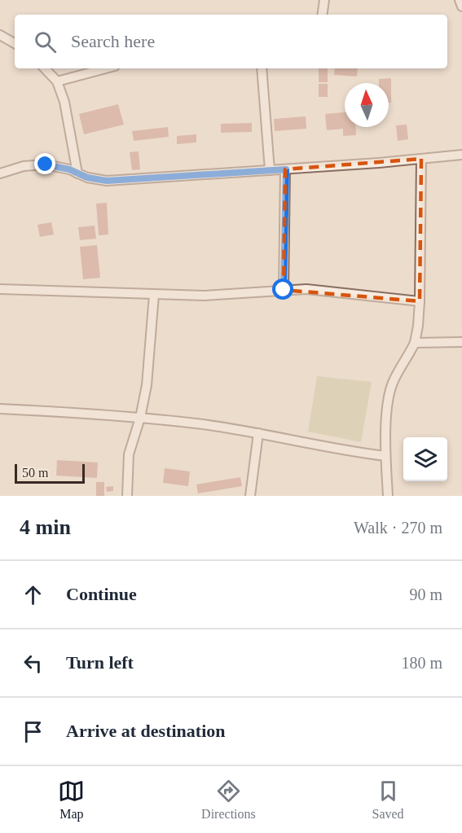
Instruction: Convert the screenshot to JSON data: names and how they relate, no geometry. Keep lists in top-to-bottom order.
{
  "scale_bar": "50 m",
  "north": "top",
  "page": {
    "search": "Search here",
    "scale": "50 m",
    "heading": ["4 min", "Walk · 270 m"],
    "list": [
      ["Continue", "90 m"],
      ["Turn left", "180 m"],
      "Arrive at destination"
    ],
    "nav": ["Map", "Directions", "Saved"]
  }
}
